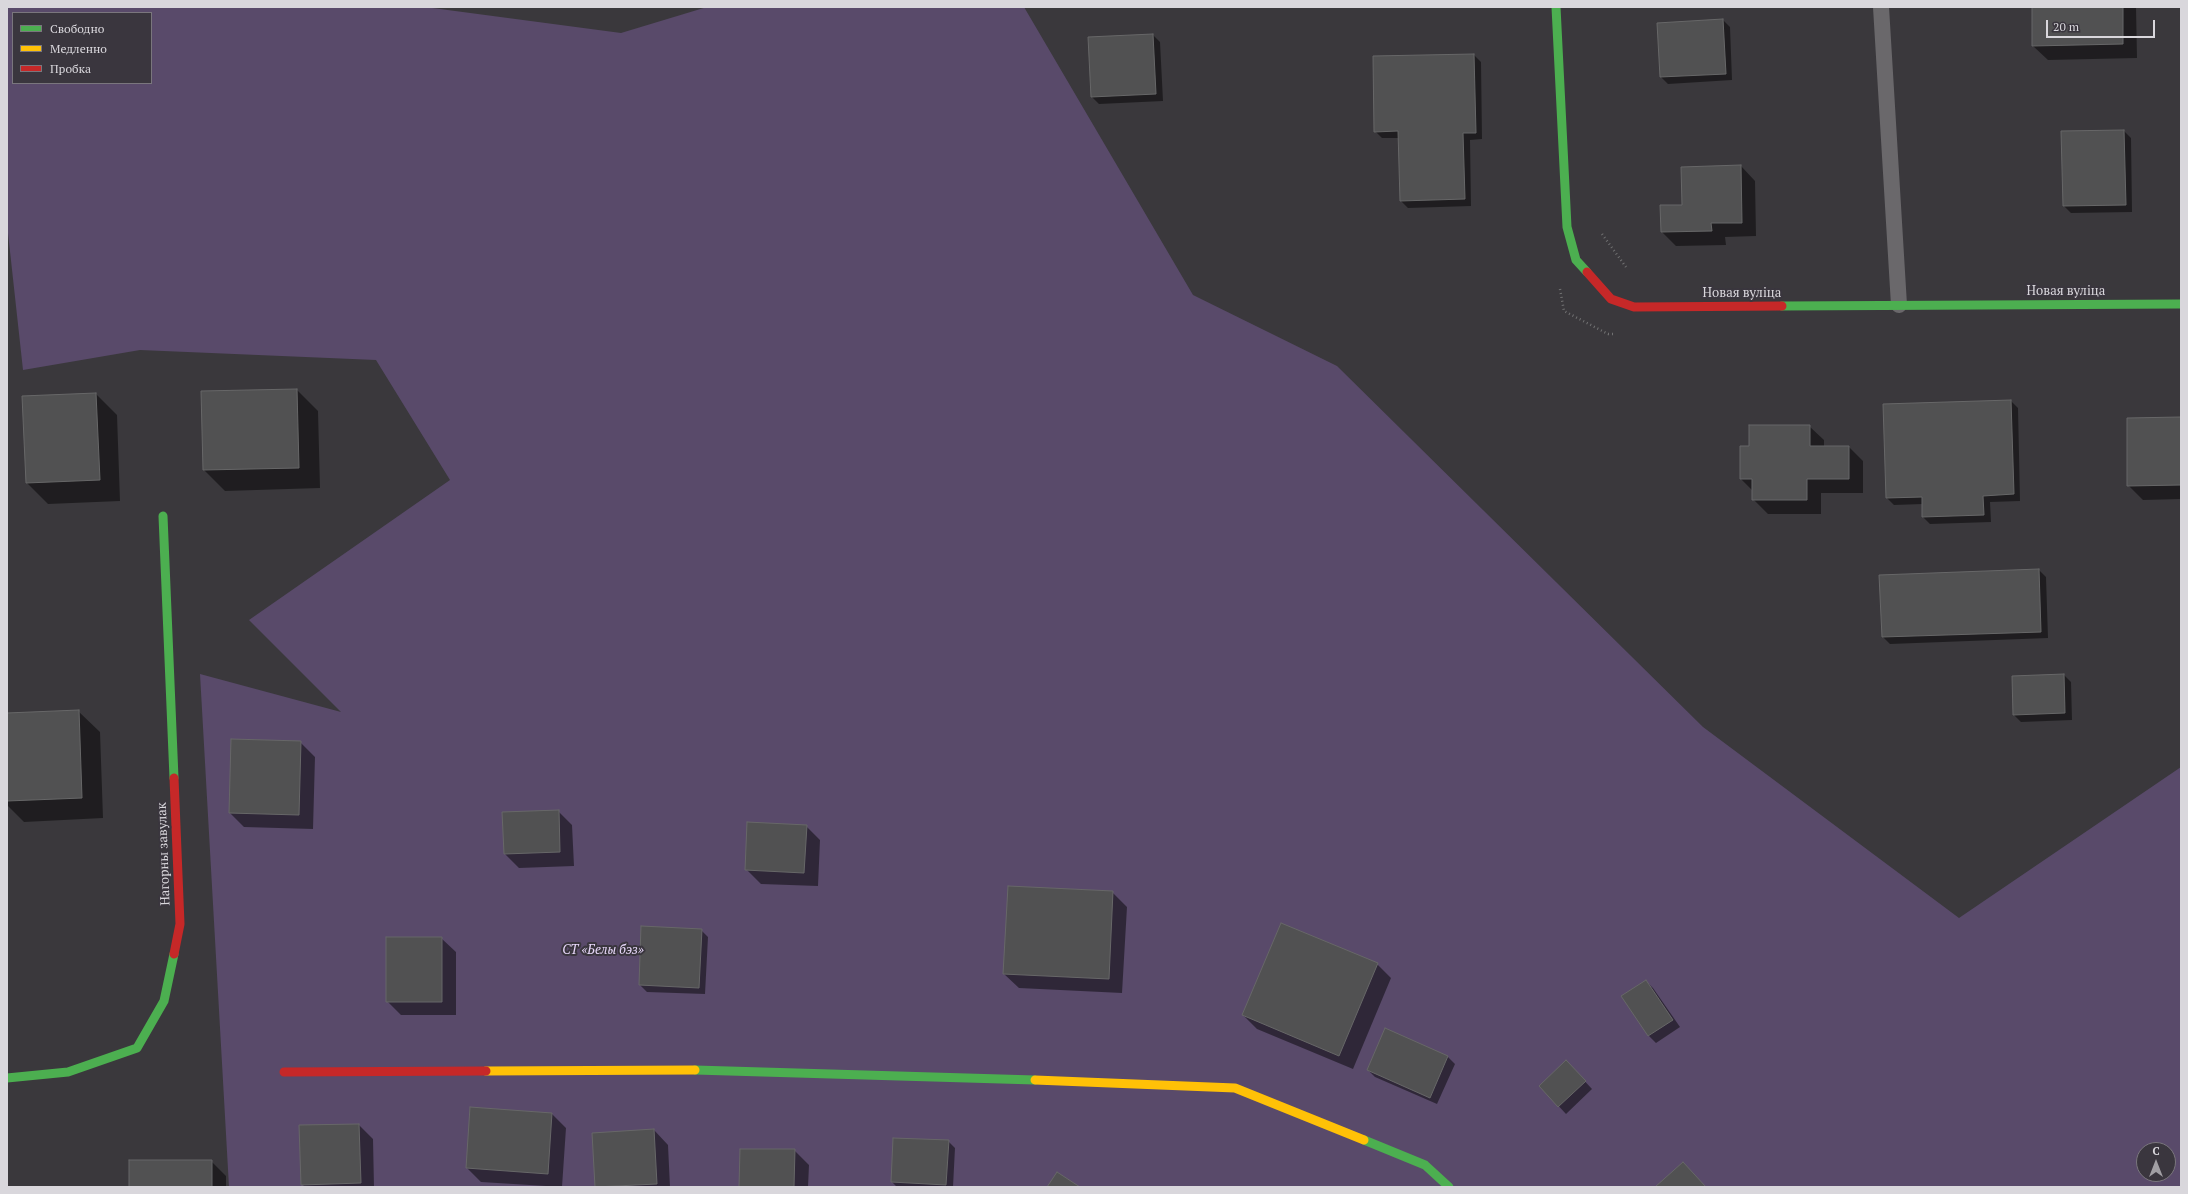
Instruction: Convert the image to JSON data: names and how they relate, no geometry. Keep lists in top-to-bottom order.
{
  "streets": {
    "street": ["Новая вуліца", "Нагорны завулак"]
  },
  "parks": ["СТ «Белы бэз»"],
  "legend": ["Свободно", "Медленно", "Пробка"],
  "scale_bar": "20 m",
  "north": "top"
}
